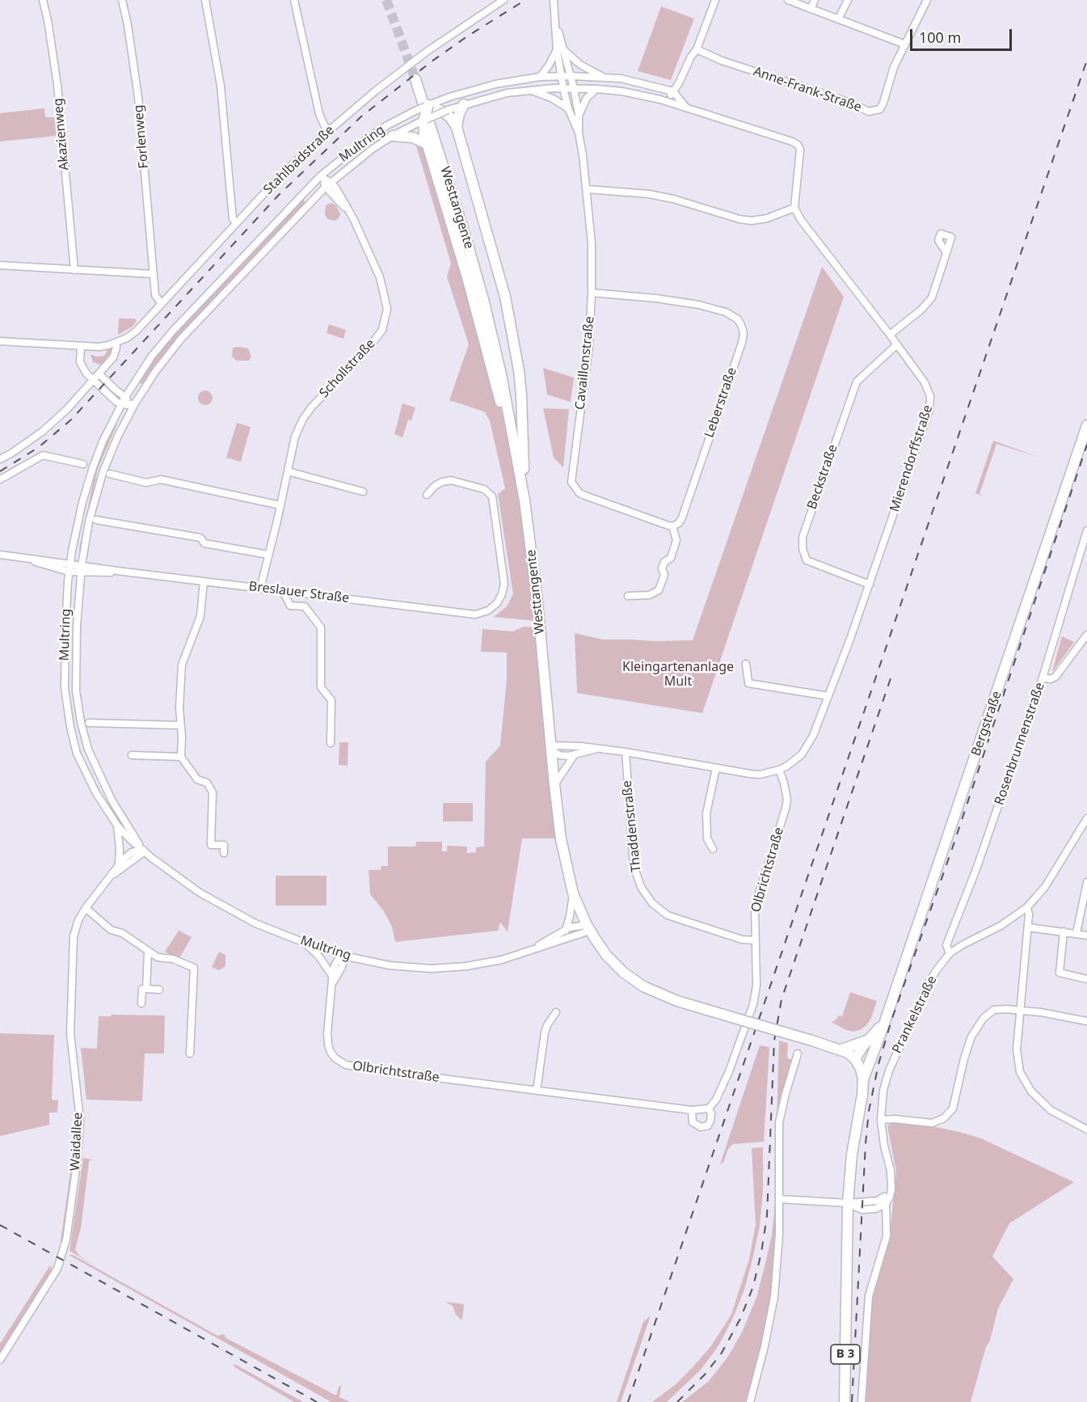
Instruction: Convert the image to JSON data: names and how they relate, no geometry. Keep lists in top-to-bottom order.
{
  "streets": {
    "main road": ["Westtangente", "Bergstraße", "B 3"],
    "street": [
      "Anne-Frank-Straße",
      "Akazienweg",
      "Forlenweg",
      "Multring",
      "Stahlbadstraße",
      "Cavaillonstraße",
      "Schollstraße",
      "Leberstraße",
      "Mierendorffstraße",
      "Beckstraße",
      "Breslauer Straße",
      "Rosenbrunnenstraße",
      "Thaddenstraße",
      "Olbrichtstraße",
      "Prankelstraße",
      "Waidallee"
    ]
  },
  "crossings": [
    ["Forlenweg", "Stahlbadstraße"],
    ["Multring", "Westtangente"],
    ["Multring", "Cavaillonstraße"],
    ["Multring", "Schollstraße"],
    ["Multring", "Mierendorffstraße"],
    ["Multring", "Breslauer Straße"],
    ["Multring", "Olbrichtstraße"],
    ["Multring", "Waidallee"],
    ["Westtangente", "Mierendorffstraße"],
    ["Cavaillonstraße", "Leberstraße"],
    ["Schollstraße", "Breslauer Straße"],
    ["Mierendorffstraße", "Beckstraße"],
    ["Mierendorffstraße", "Thaddenstraße"],
    ["Mierendorffstraße", "Olbrichtstraße"],
    ["Bergstraße", "B 3"],
    ["Rosenbrunnenstraße", "Prankelstraße"],
    ["Thaddenstraße", "Olbrichtstraße"]
  ],
  "parks": ["Kleingartenanlage Mult"],
  "scale_bar": "100 m"
}
